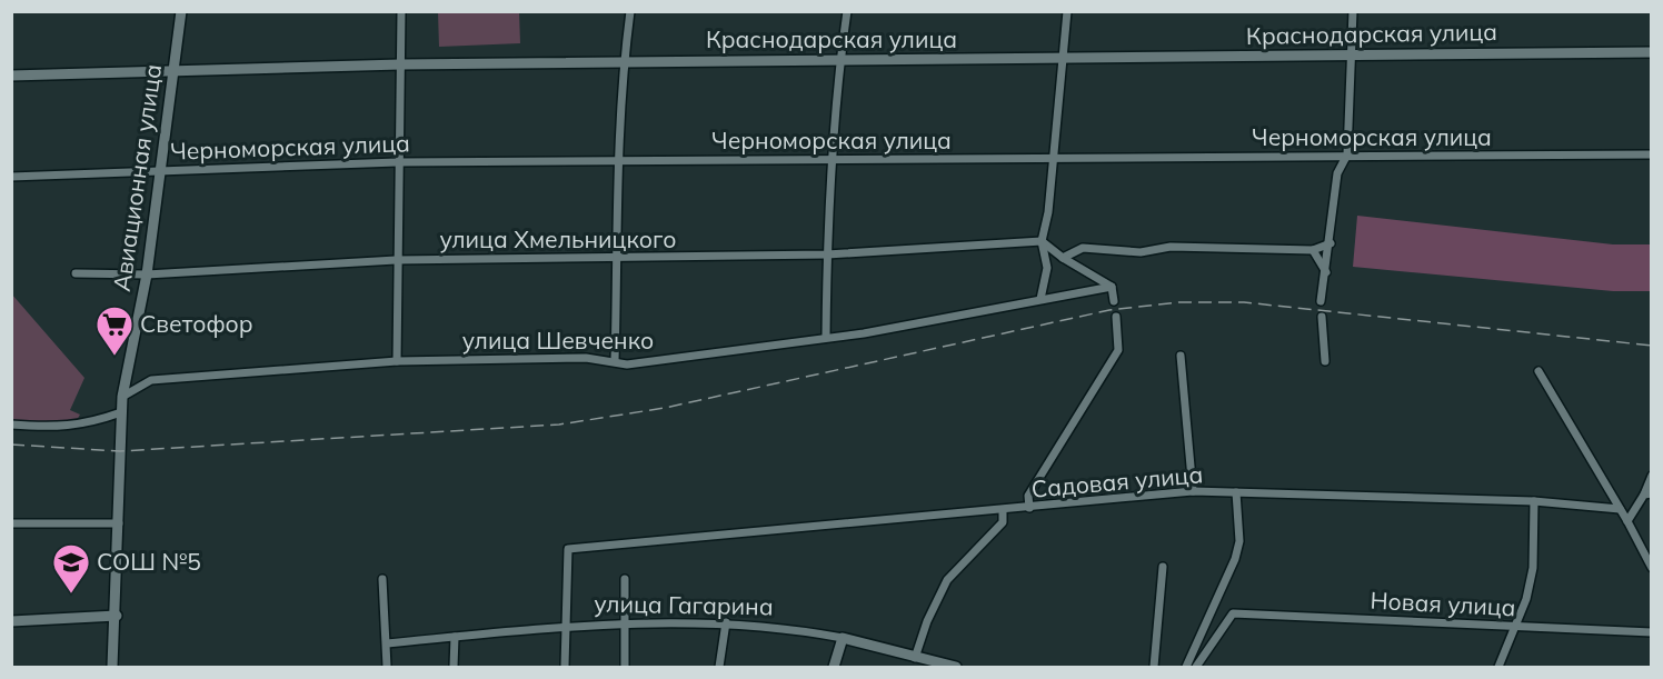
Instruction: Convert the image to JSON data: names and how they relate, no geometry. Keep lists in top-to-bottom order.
{
  "streets": {
    "street": [
      "Краснодарская улица",
      "Черноморская улица",
      "Авиационная улица",
      "улица Хмельницкого",
      "улица Шевченко",
      "Садовая улица",
      "Новая улица",
      "улица Гагарина"
    ]
  },
  "crossings": [
    ["Краснодарская улица", "Авиационная улица"],
    ["Черноморская улица", "Авиационная улица"],
    ["Авиационная улица", "улица Хмельницкого"],
    ["Авиационная улица", "улица Шевченко"],
    ["Садовая улица", "улица Гагарина"]
  ],
  "places": {
    "supermarket": ["Светофор"],
    "school or university": ["СОШ №5"]
  }
}
